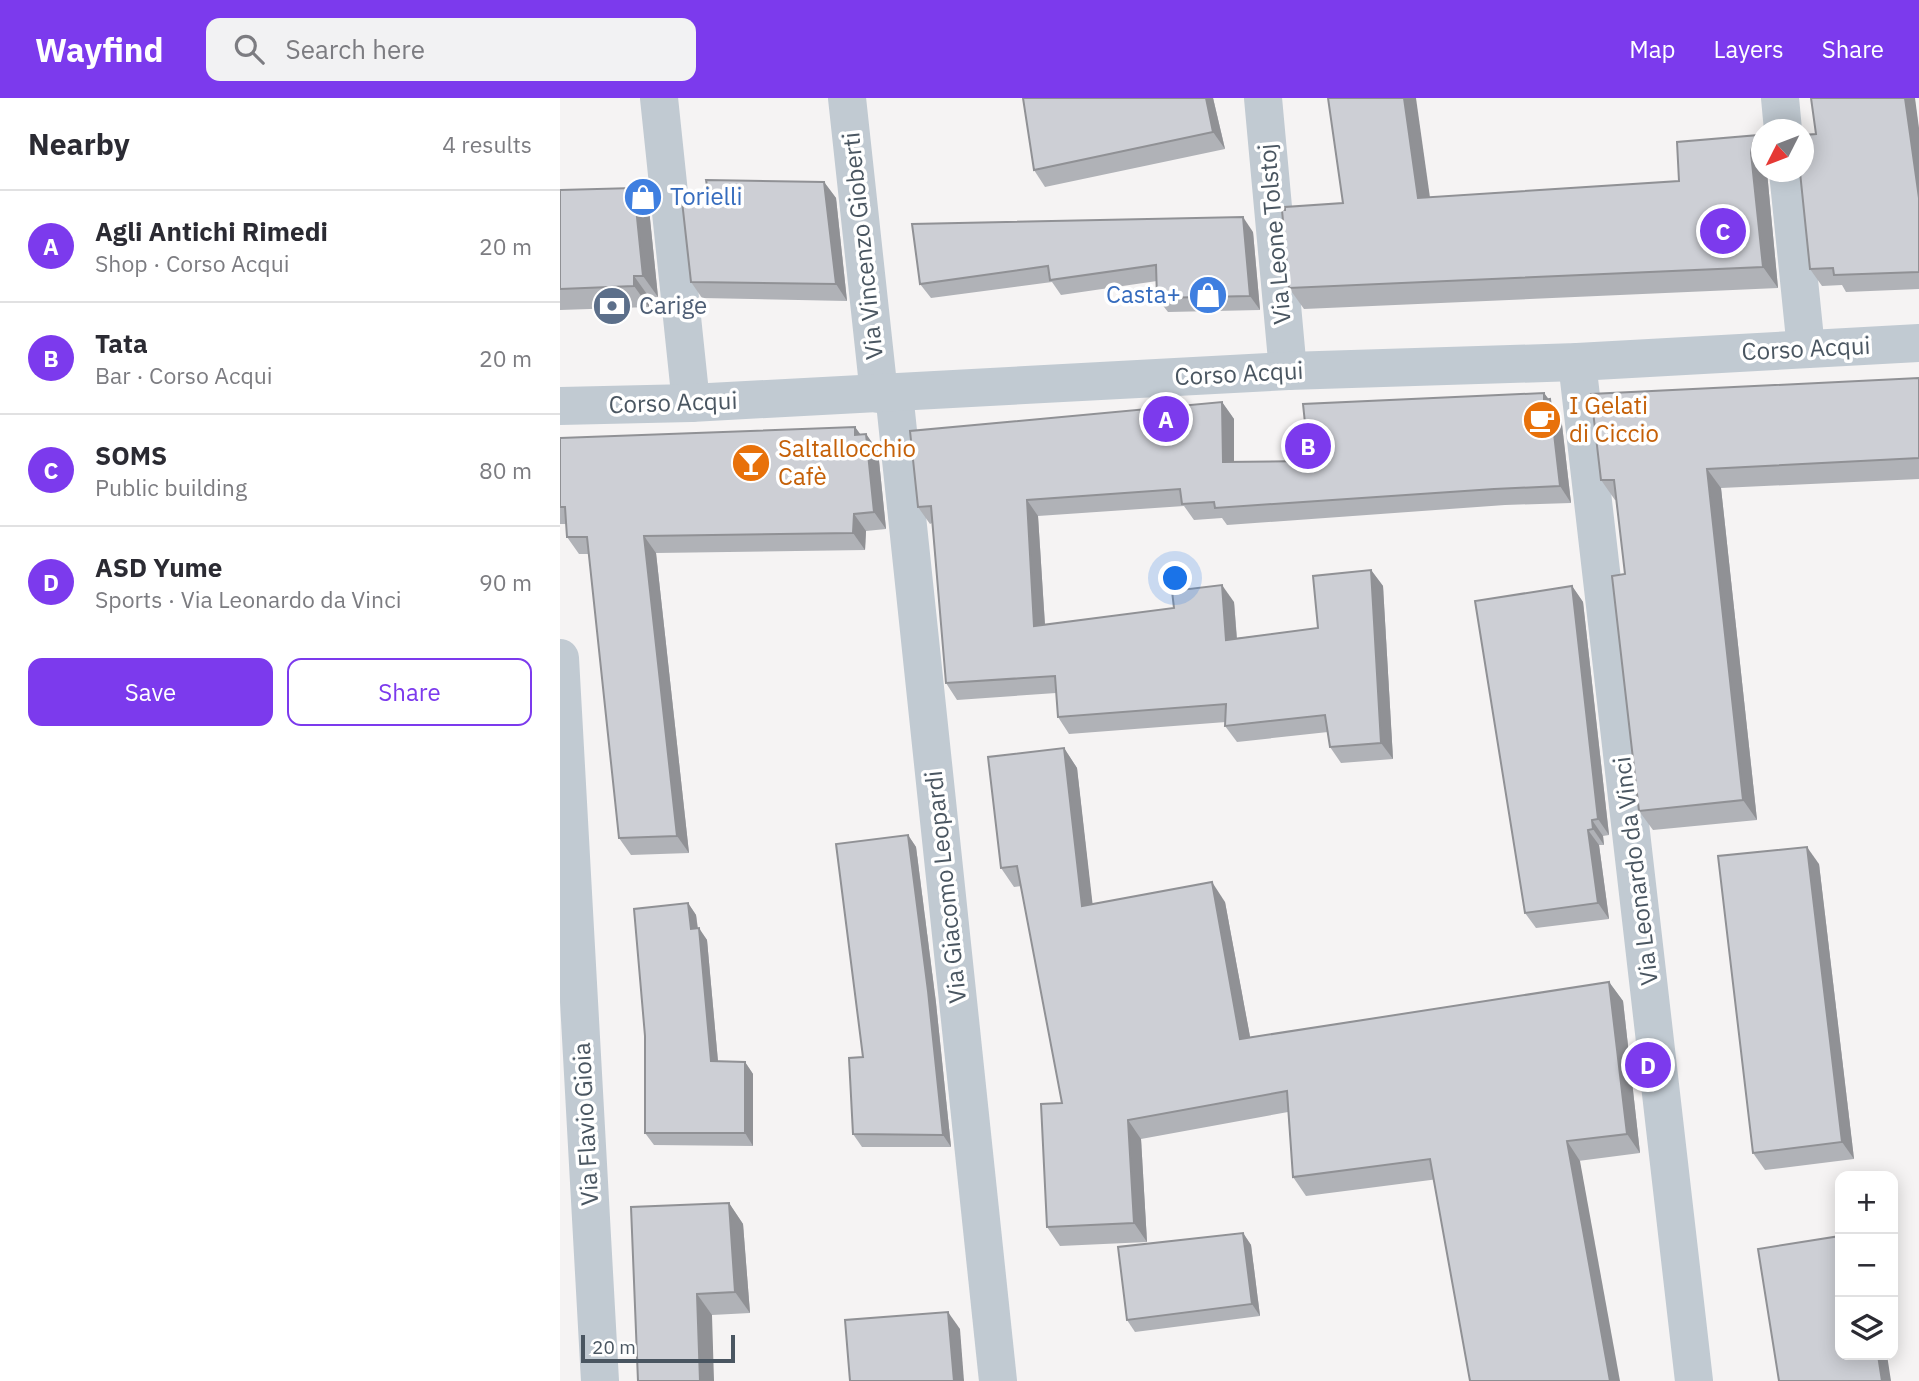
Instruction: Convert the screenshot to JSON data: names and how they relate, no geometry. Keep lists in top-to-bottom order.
{
  "streets": {
    "street": [
      "Via Leone Tolstoj",
      "Via Vincenzo Gioberti",
      "Corso Acqui",
      "Via Leonardo da Vinci",
      "Via Giacomo Leopardi",
      "Via Flavio Gioia"
    ]
  },
  "crossings": [
    ["Via Leone Tolstoj", "Corso Acqui"],
    ["Via Vincenzo Gioberti", "Corso Acqui"],
    ["Via Vincenzo Gioberti", "Via Giacomo Leopardi"],
    ["Corso Acqui", "Via Leonardo da Vinci"],
    ["Corso Acqui", "Via Giacomo Leopardi"]
  ],
  "places": {
    "shop": ["Torielli", "Casta+"],
    "bank": ["Carige"],
    "cafe": ["I Gelati di Ciccio"],
    "bar": ["Saltallocchio Cafè"]
  },
  "scale_bar": "20 m",
  "north": "bottom left",
  "page": {
    "header": "Wayfind",
    "search": "Search here",
    "nav": ["Map", "Layers", "Share"],
    "heading": ["Nearby", "4 results"],
    "list": [
      {
        "mark": "A",
        "name": "Agli Antichi Rimedi",
        "note": "Shop · Corso Acqui",
        "value": "20 m"
      },
      {
        "mark": "B",
        "name": "Tata",
        "note": "Bar · Corso Acqui",
        "value": "20 m"
      },
      {
        "mark": "C",
        "name": "SOMS",
        "note": "Public building",
        "value": "80 m"
      },
      {
        "mark": "D",
        "name": "ASD Yume",
        "note": "Sports · Via Leonardo da Vinci",
        "value": "90 m"
      }
    ],
    "pins": [
      "C",
      "A",
      "B",
      "D"
    ],
    "buttons": ["Save", "Share"],
    "map_buttons": ["+", "−"],
    "scale": "20 m"
  }
}
